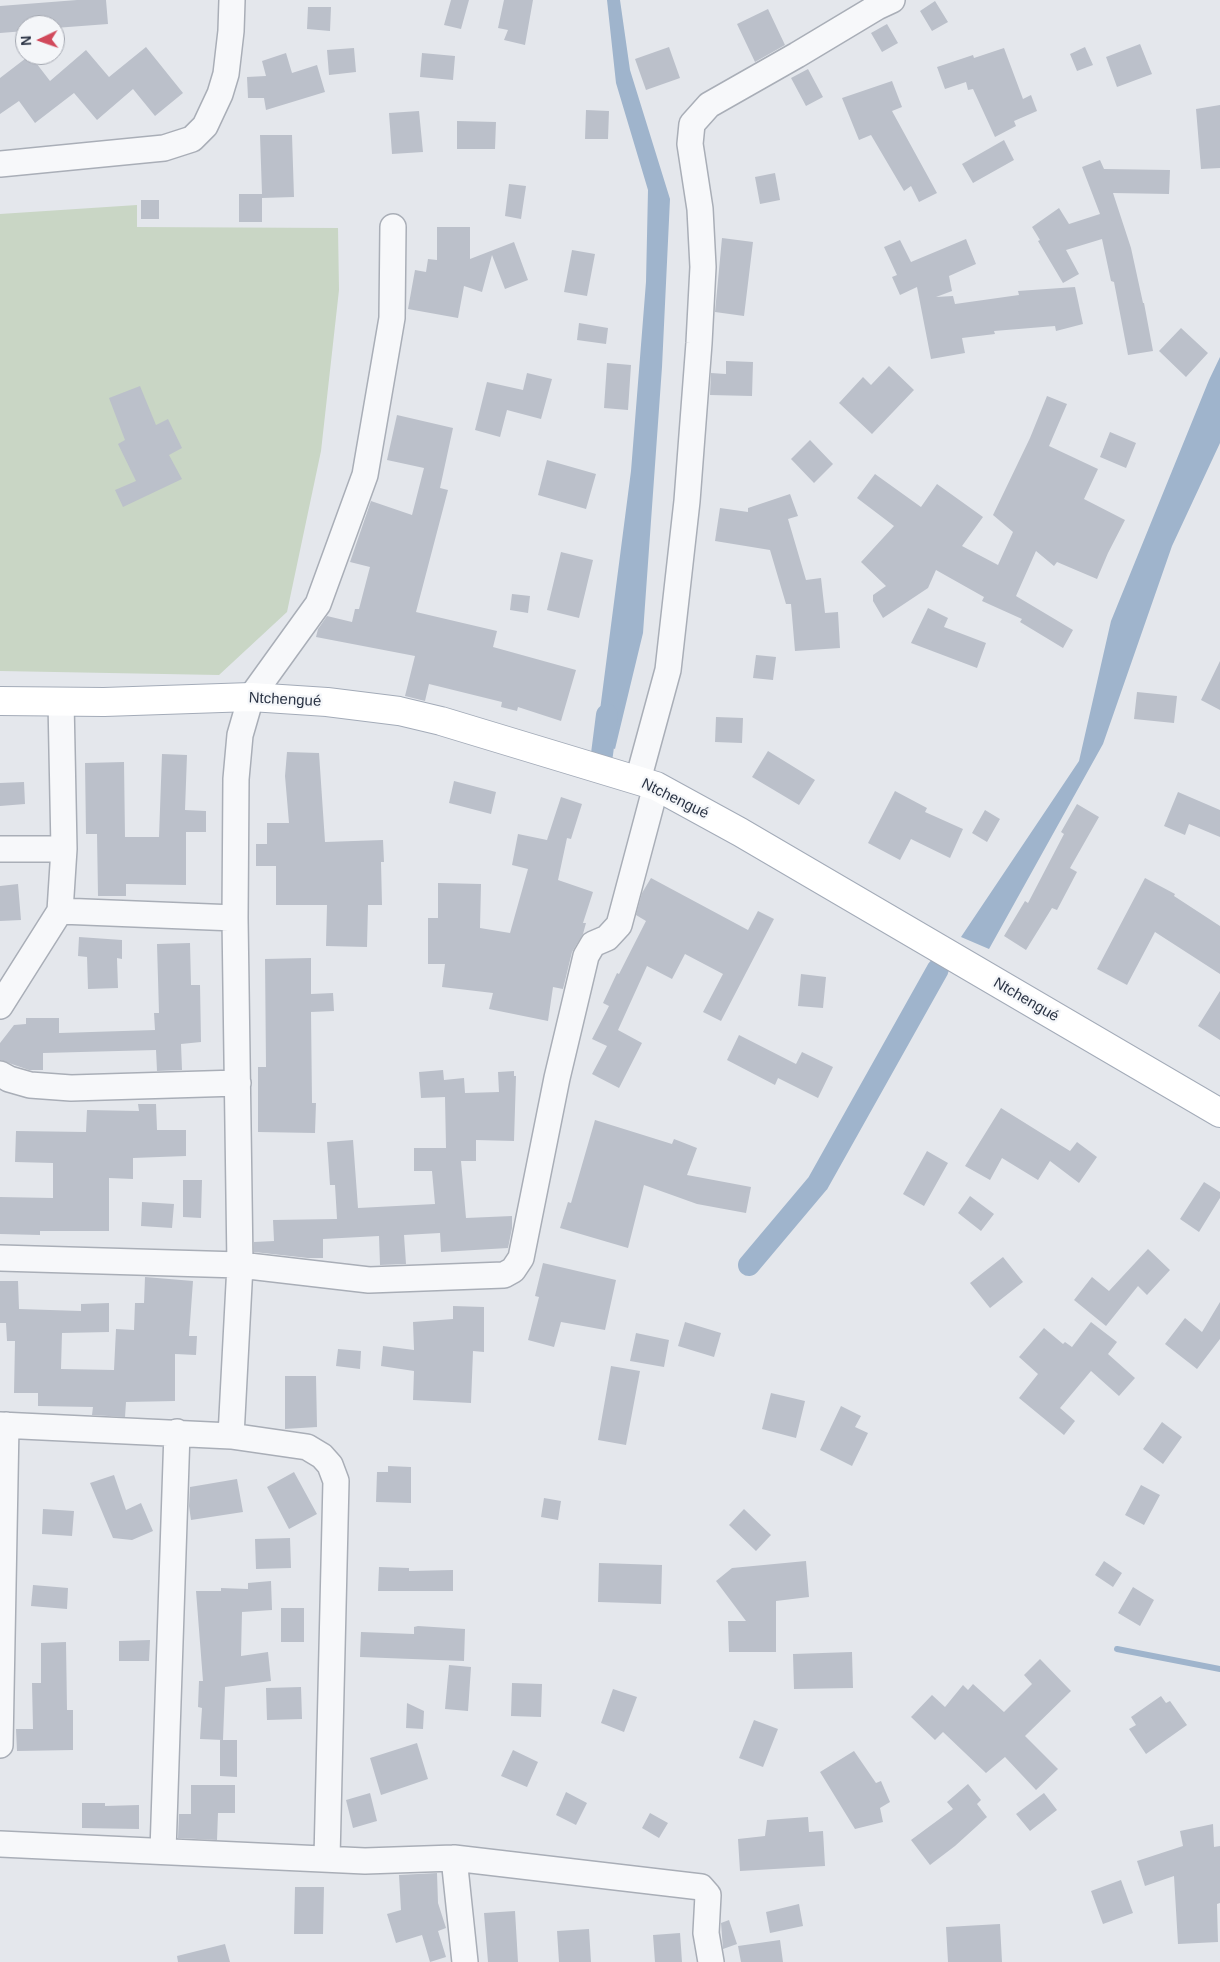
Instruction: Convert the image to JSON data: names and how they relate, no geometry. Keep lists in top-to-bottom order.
{
  "streets": {
    "main road": ["Ntchengué"]
  },
  "north": "left"
}
